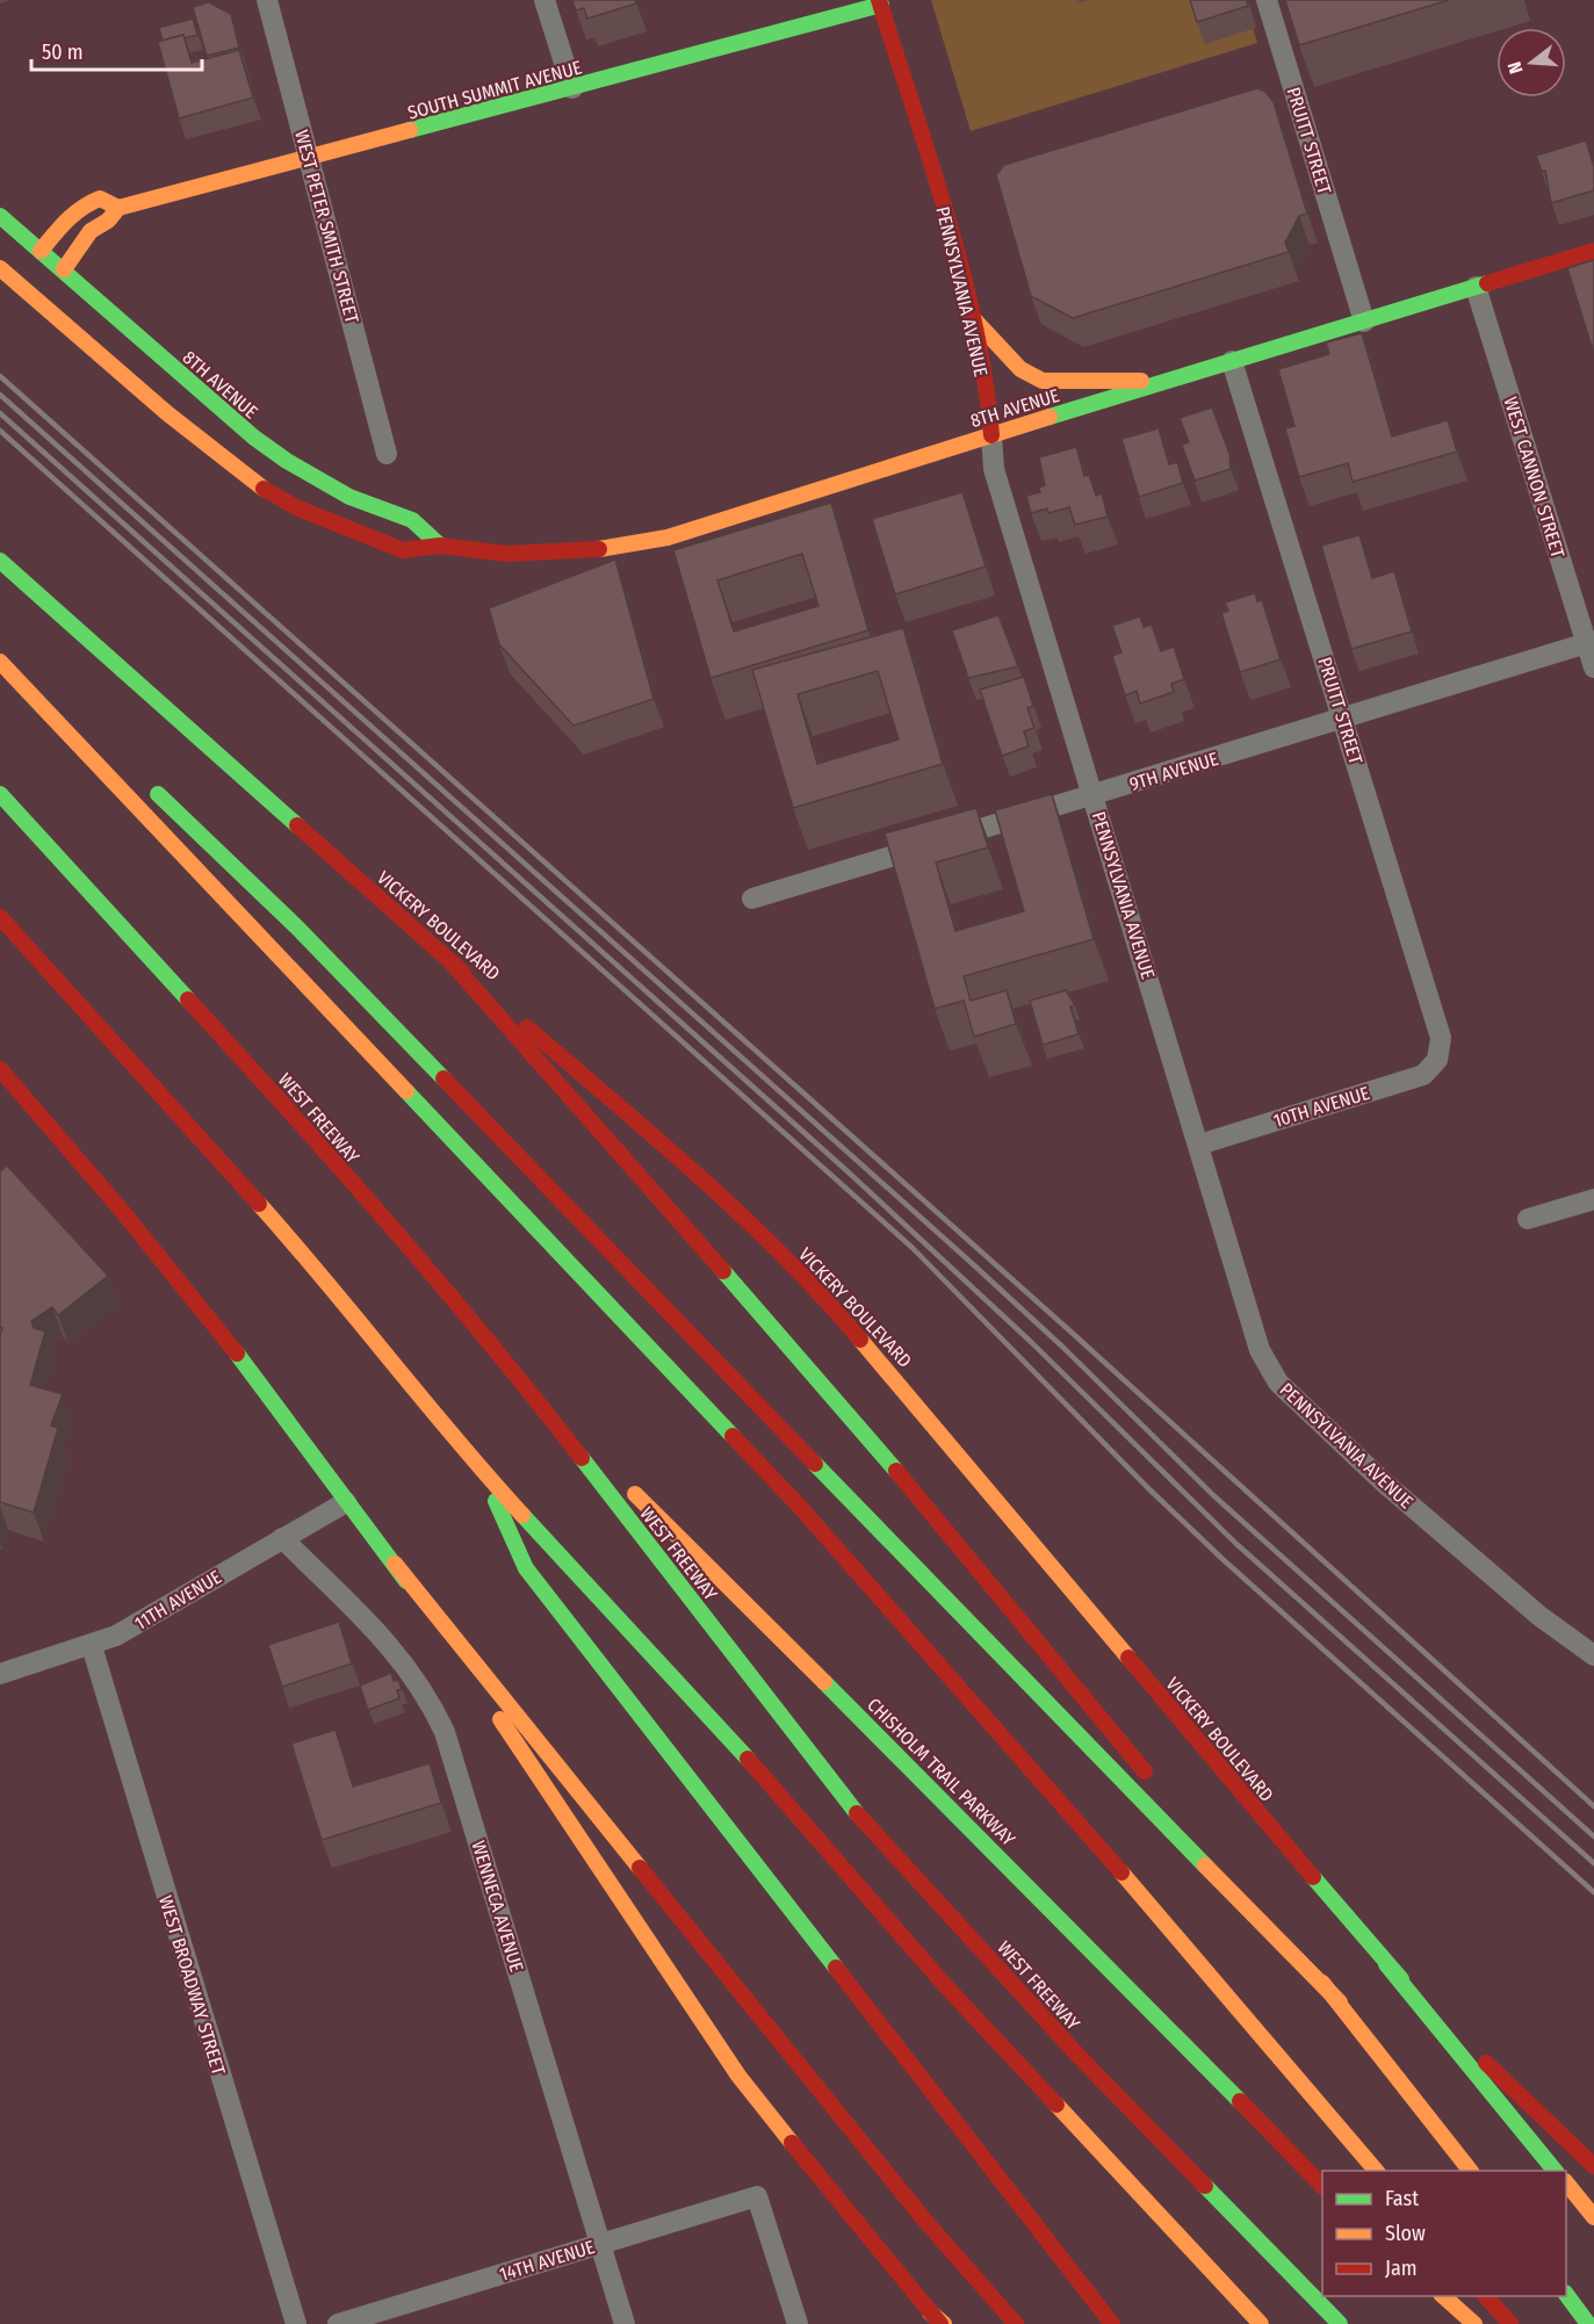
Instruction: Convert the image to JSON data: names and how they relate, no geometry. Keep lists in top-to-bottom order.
{
  "streets": {
    "main road": [
      "SOUTH SUMMIT AVENUE",
      "PENNSYLVANIA AVENUE",
      "8TH AVENUE",
      "VICKERY BOULEVARD",
      "WEST FREEWAY",
      "CHISHOLM TRAIL PARKWAY"
    ],
    "street": [
      "PRUITT STREET",
      "WEST PETER SMITH STREET",
      "WEST CANNON STREET",
      "9TH AVENUE",
      "10TH AVENUE",
      "11TH AVENUE",
      "WENNECA AVENUE",
      "WEST BROADWAY STREET",
      "14TH AVENUE"
    ]
  },
  "crossings": [
    ["SOUTH SUMMIT AVENUE", "WEST PETER SMITH STREET"],
    ["SOUTH SUMMIT AVENUE", "PENNSYLVANIA AVENUE"],
    ["SOUTH SUMMIT AVENUE", "8TH AVENUE"],
    ["PRUITT STREET", "8TH AVENUE"],
    ["PRUITT STREET", "9TH AVENUE"],
    ["PRUITT STREET", "10TH AVENUE"],
    ["PENNSYLVANIA AVENUE", "8TH AVENUE"],
    ["PENNSYLVANIA AVENUE", "9TH AVENUE"],
    ["PENNSYLVANIA AVENUE", "10TH AVENUE"],
    ["8TH AVENUE", "WEST CANNON STREET"],
    ["WEST CANNON STREET", "9TH AVENUE"],
    ["WEST FREEWAY", "CHISHOLM TRAIL PARKWAY"],
    ["11TH AVENUE", "WENNECA AVENUE"],
    ["11TH AVENUE", "WEST BROADWAY STREET"],
    ["WENNECA AVENUE", "14TH AVENUE"]
  ],
  "legend": ["Fast", "Slow", "Jam"],
  "scale_bar": "50 m",
  "north": "left"
}
